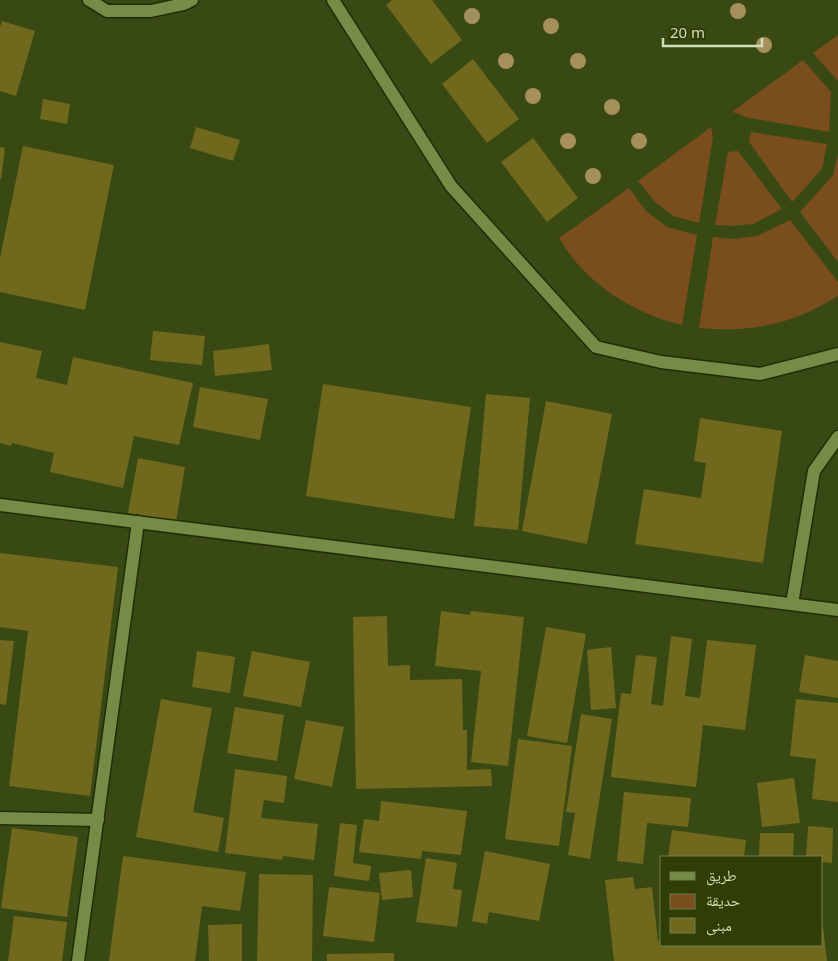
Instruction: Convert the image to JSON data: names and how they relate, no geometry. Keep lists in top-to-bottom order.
{
  "legend": ["طريق", "حديقة", "مبنى"],
  "scale_bar": "20 m"
}
